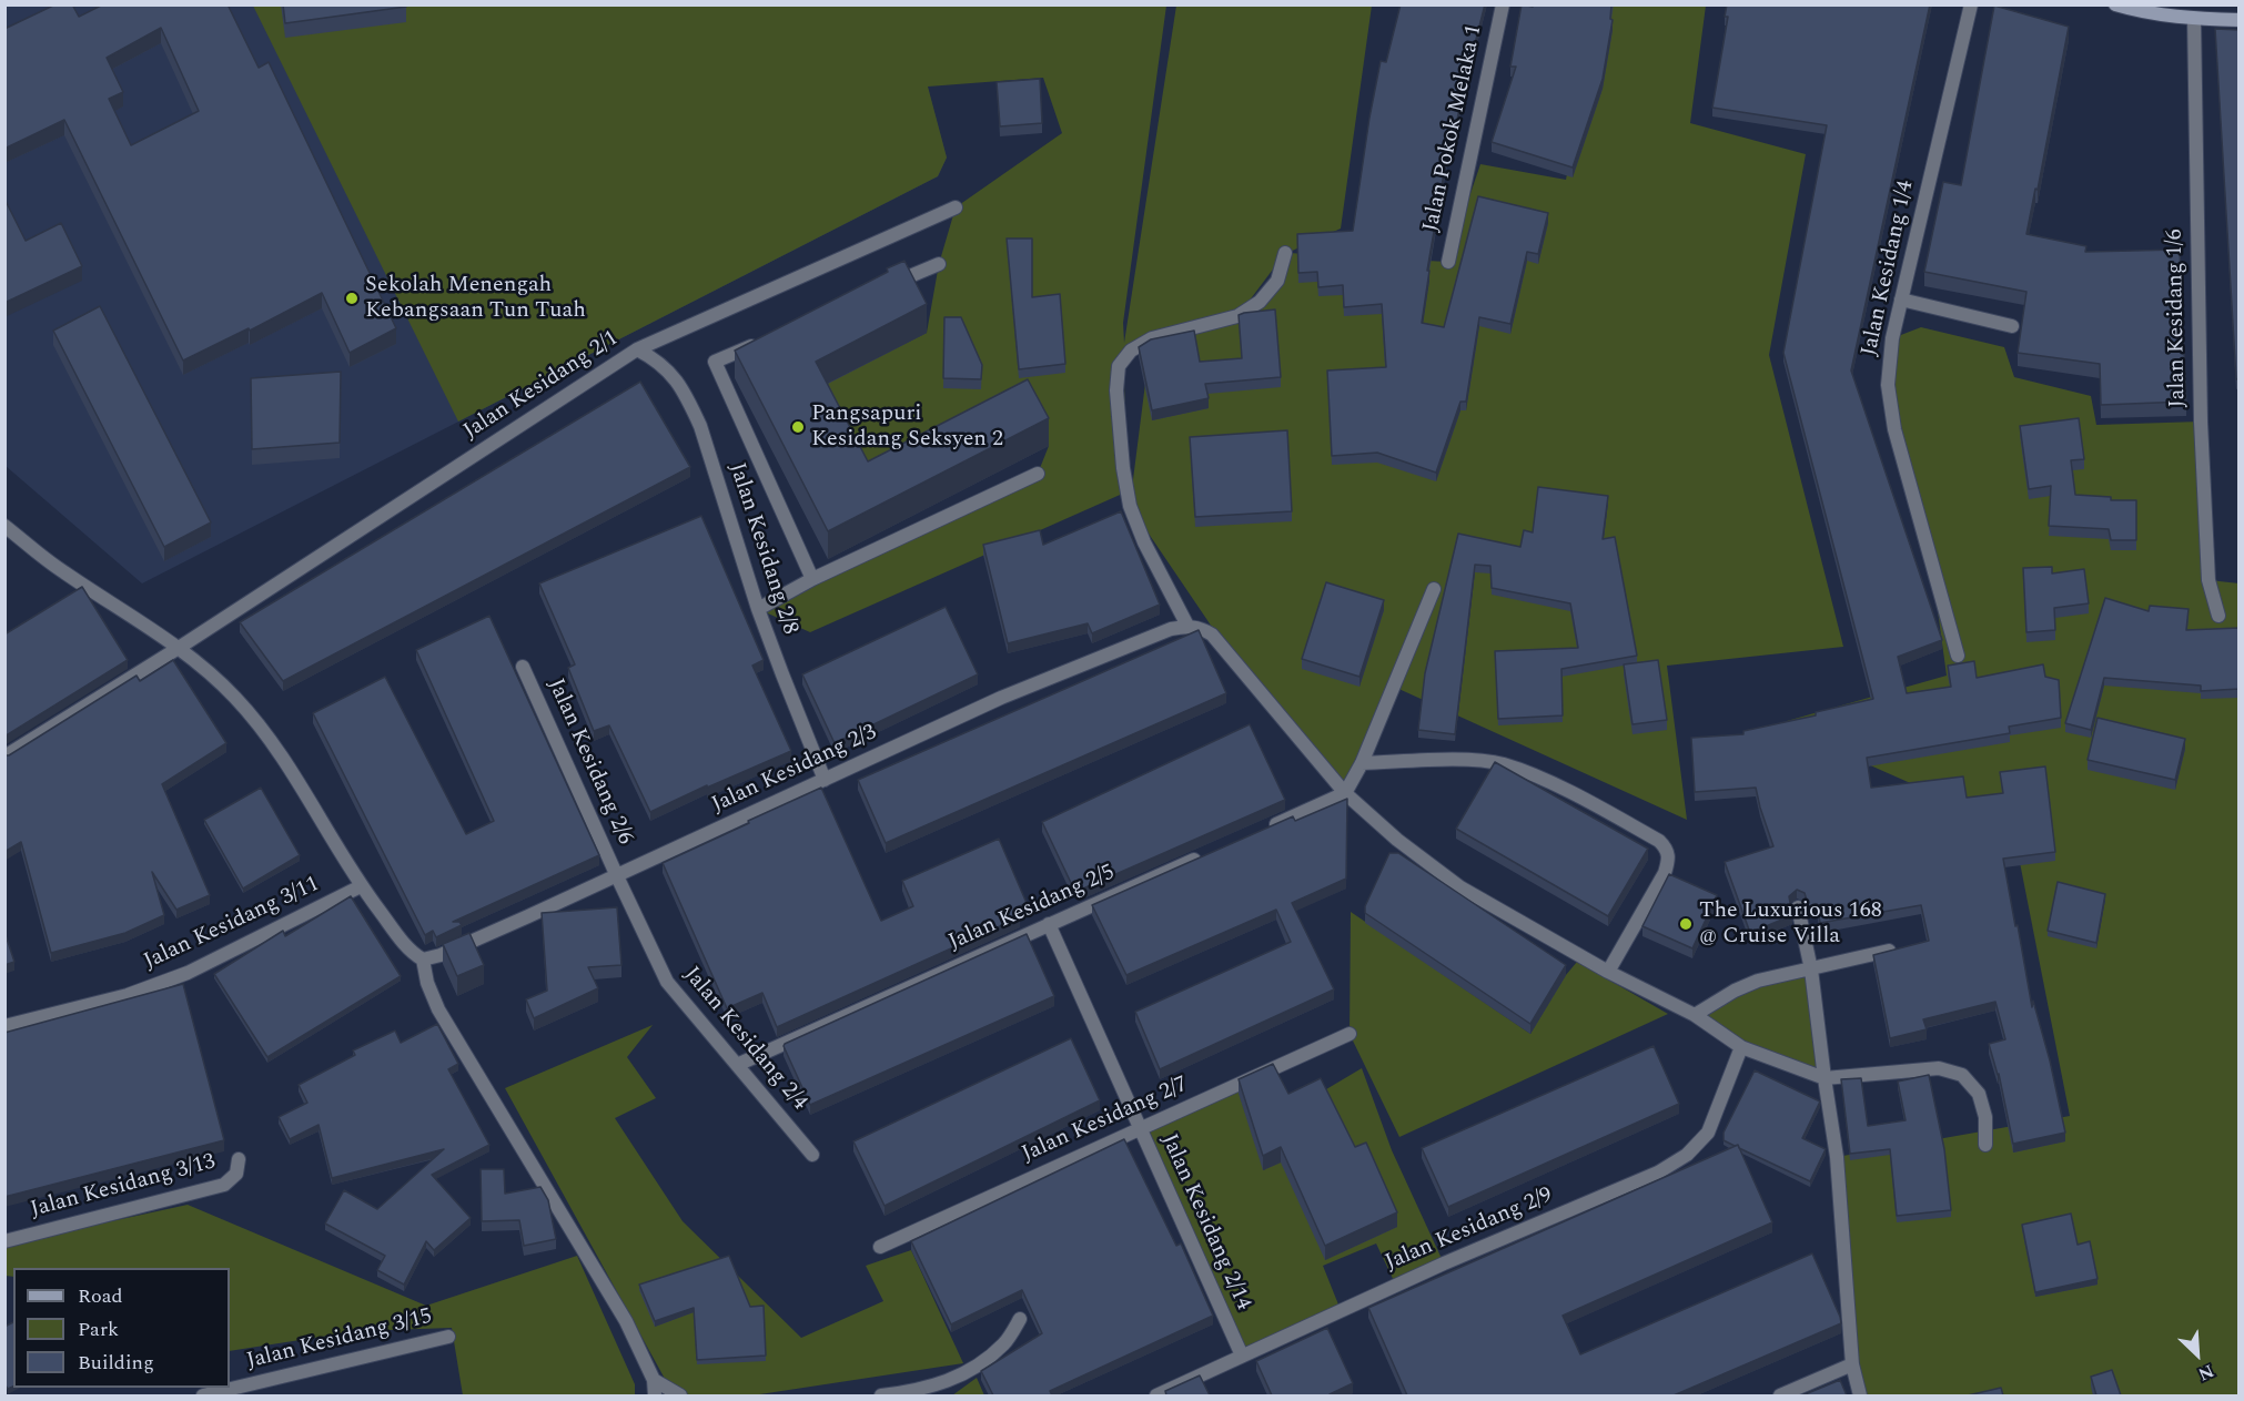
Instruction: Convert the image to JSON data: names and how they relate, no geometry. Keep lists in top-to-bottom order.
{
  "streets": {
    "street": [
      "Jalan Pokok Melaka 1",
      "Jalan Kesidang 1/4",
      "Jalan Kesidang 1/6",
      "Jalan Kesidang 2/1",
      "Jalan Kesidang 2/8",
      "Jalan Kesidang 2/6",
      "Jalan Kesidang 2/3",
      "Jalan Kesidang 2/5",
      "Jalan Kesidang 3/11",
      "Jalan Kesidang 2/4",
      "Jalan Kesidang 2/7",
      "Jalan Kesidang 3/13",
      "Jalan Kesidang 2/14",
      "Jalan Kesidang 2/9",
      "Jalan Kesidang 3/15"
    ]
  },
  "crossings": [
    ["Jalan Kesidang 2/1", "Jalan Kesidang 2/8"],
    ["Jalan Kesidang 2/8", "Jalan Kesidang 2/3"],
    ["Jalan Kesidang 2/6", "Jalan Kesidang 2/3"],
    ["Jalan Kesidang 2/6", "Jalan Kesidang 2/4"],
    ["Jalan Kesidang 2/3", "Jalan Kesidang 2/4"],
    ["Jalan Kesidang 2/5", "Jalan Kesidang 2/4"],
    ["Jalan Kesidang 2/5", "Jalan Kesidang 2/14"],
    ["Jalan Kesidang 2/7", "Jalan Kesidang 2/14"],
    ["Jalan Kesidang 2/14", "Jalan Kesidang 2/9"]
  ],
  "places": ["Sekolah Menengah Kebangsaan Tun Tuah", "Pangsapuri Kesidang Seksyen 2", "The Luxurious 168 @ Cruise Villa"],
  "legend": ["Road", "Park", "Building"],
  "north": "bottom right"
}
